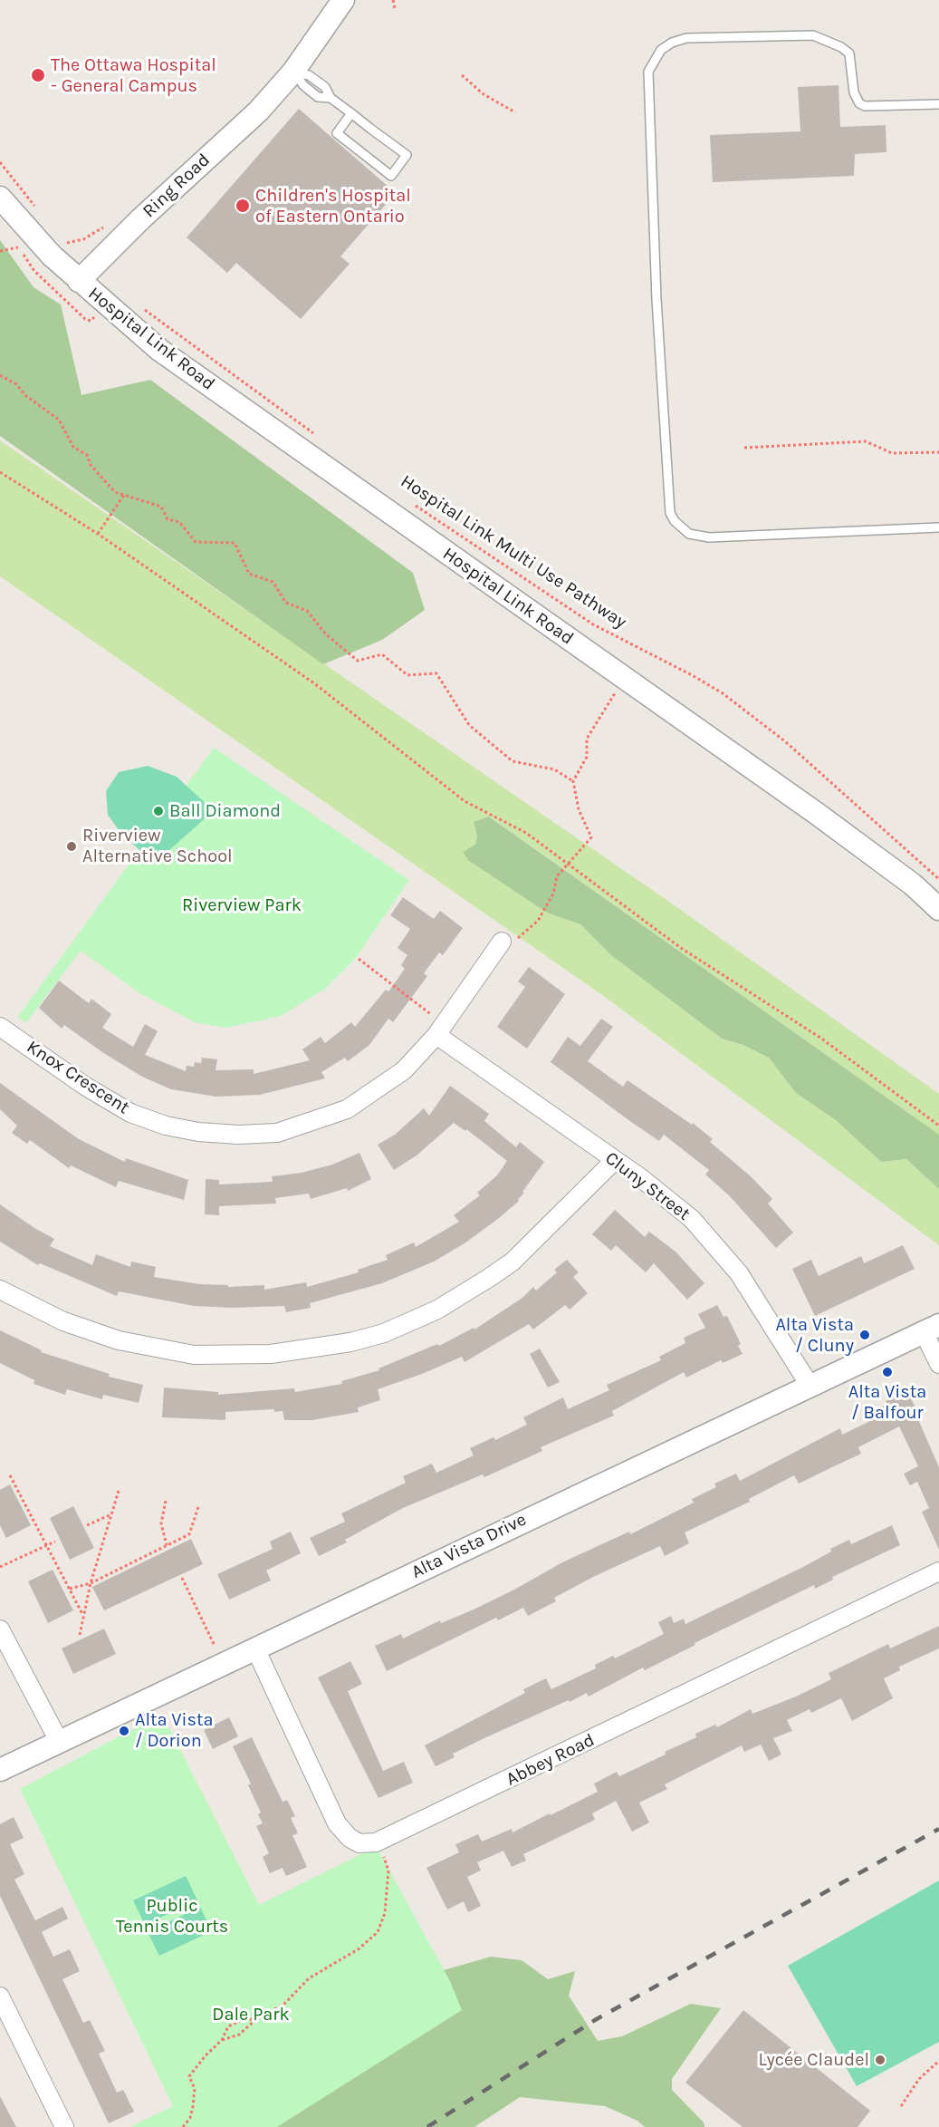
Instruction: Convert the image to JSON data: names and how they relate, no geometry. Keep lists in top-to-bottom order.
{
  "streets": {
    "street": [
      "Ring Road",
      "Hospital Link Road",
      "Knox Crescent",
      "Cluny Street",
      "Alta Vista Drive",
      "Abbey Road"
    ],
    "path": ["Hospital Link Multi Use Pathway"]
  },
  "crossings": [
    ["Ring Road", "Hospital Link Road"],
    ["Knox Crescent", "Cluny Street"],
    ["Cluny Street", "Alta Vista Drive"]
  ],
  "parks": ["Riverview Park", "Public Tennis Courts", "Dale Park"],
  "places": [
    "The Ottawa Hospital - General Campus",
    "Children's Hospital of Eastern Ontario",
    "Ball Diamond",
    "Riverview Alternative School",
    "Alta Vista / Cluny",
    "Alta Vista / Balfour",
    "Alta Vista / Dorion",
    "Lycée Claudel"
  ]
}
